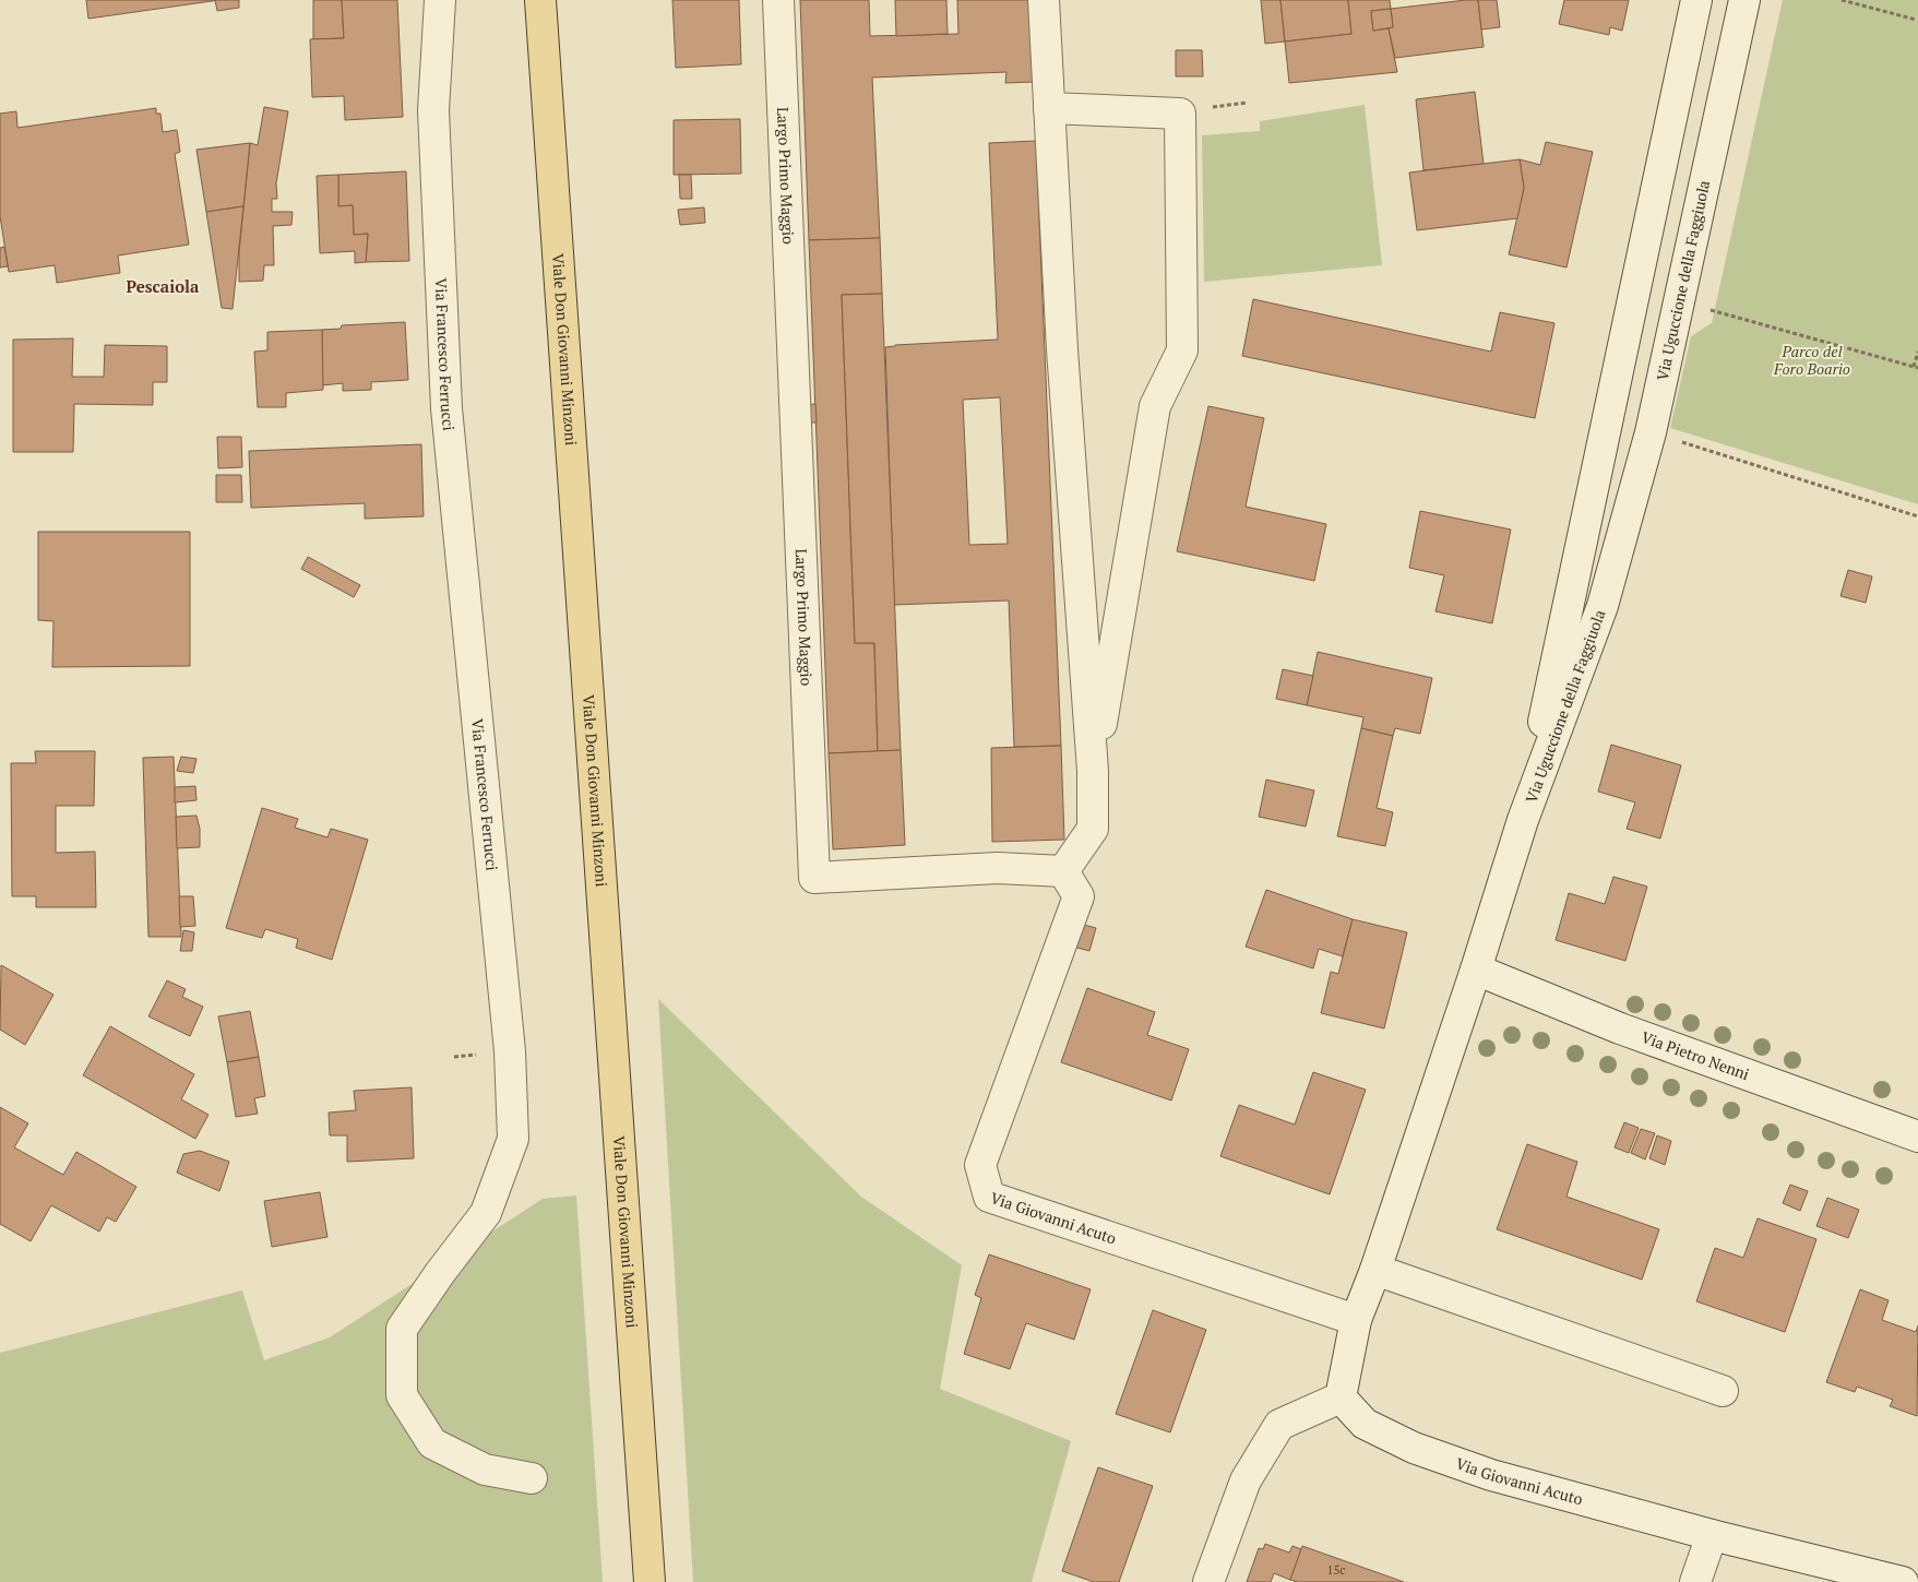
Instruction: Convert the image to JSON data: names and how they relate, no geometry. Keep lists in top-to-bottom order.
{
  "streets": {
    "main road": ["Viale Don Giovanni Minzoni"],
    "street": [
      "Largo Primo Maggio",
      "Via Uguccione della Faggiuola",
      "Via Francesco Ferrucci",
      "Via Pietro Nenni",
      "Via Giovanni Acuto"
    ]
  },
  "crossings": [
    ["Largo Primo Maggio", "Via Giovanni Acuto"],
    ["Via Uguccione della Faggiuola", "Via Pietro Nenni"]
  ],
  "districts": ["Pescaiola"],
  "parks": ["Parco del Foro Boario"],
  "house_numbers": ["15c"]
}
